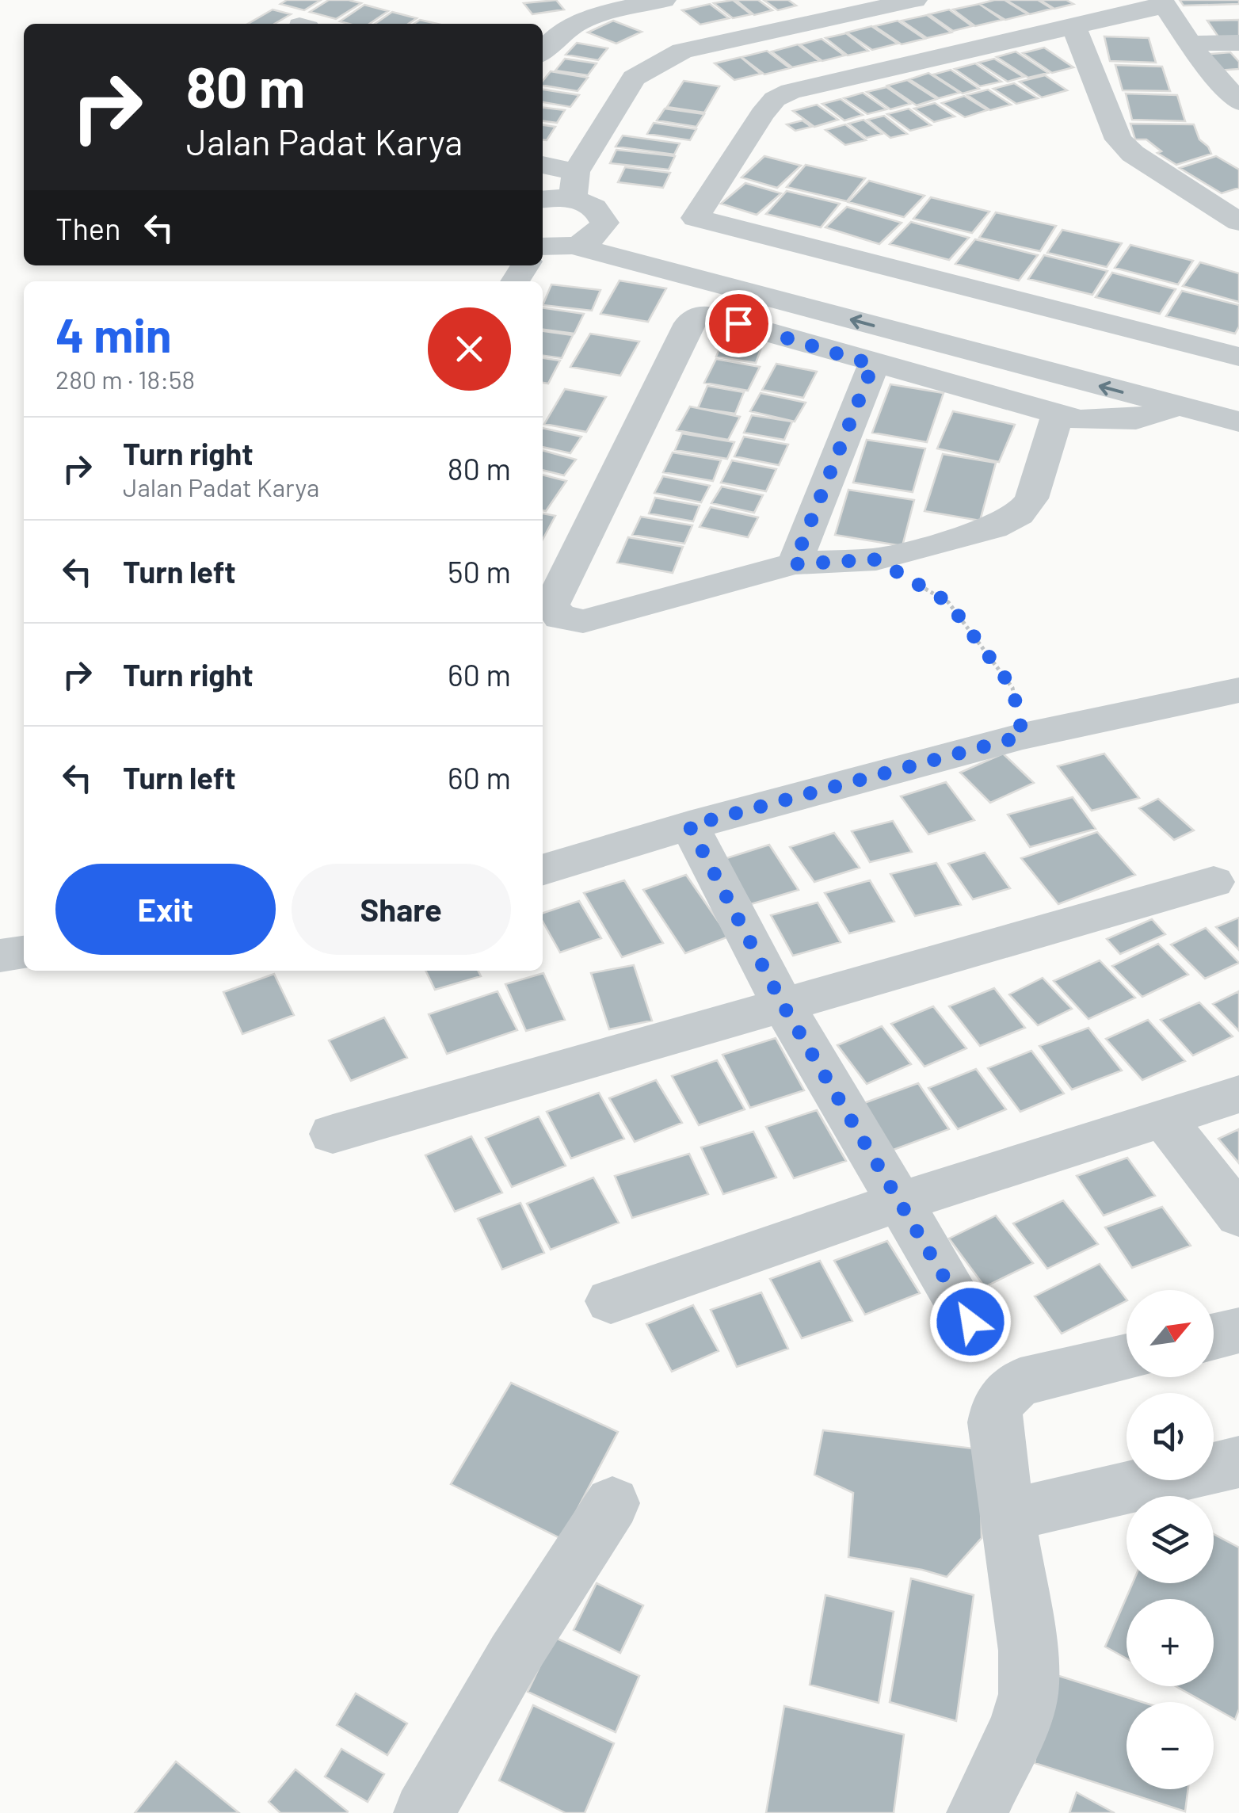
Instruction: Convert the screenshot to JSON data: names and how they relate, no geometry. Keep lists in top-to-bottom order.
{
  "north": "top right",
  "page": {
    "turn": ["80 m", "Jalan Padat Karya"],
    "then": "Then",
    "heading": ["4 min", "280 m · 18:58"],
    "list": [
      {
        "name": "Turn right",
        "note": "Jalan Padat Karya",
        "value": "80 m"
      },
      {
        "name": "Turn left",
        "value": "50 m"
      },
      {
        "name": "Turn right",
        "value": "60 m"
      },
      {
        "name": "Turn left",
        "value": "60 m"
      }
    ],
    "buttons": ["Exit", "Share"],
    "map_buttons": ["+", "−"]
  }
}
